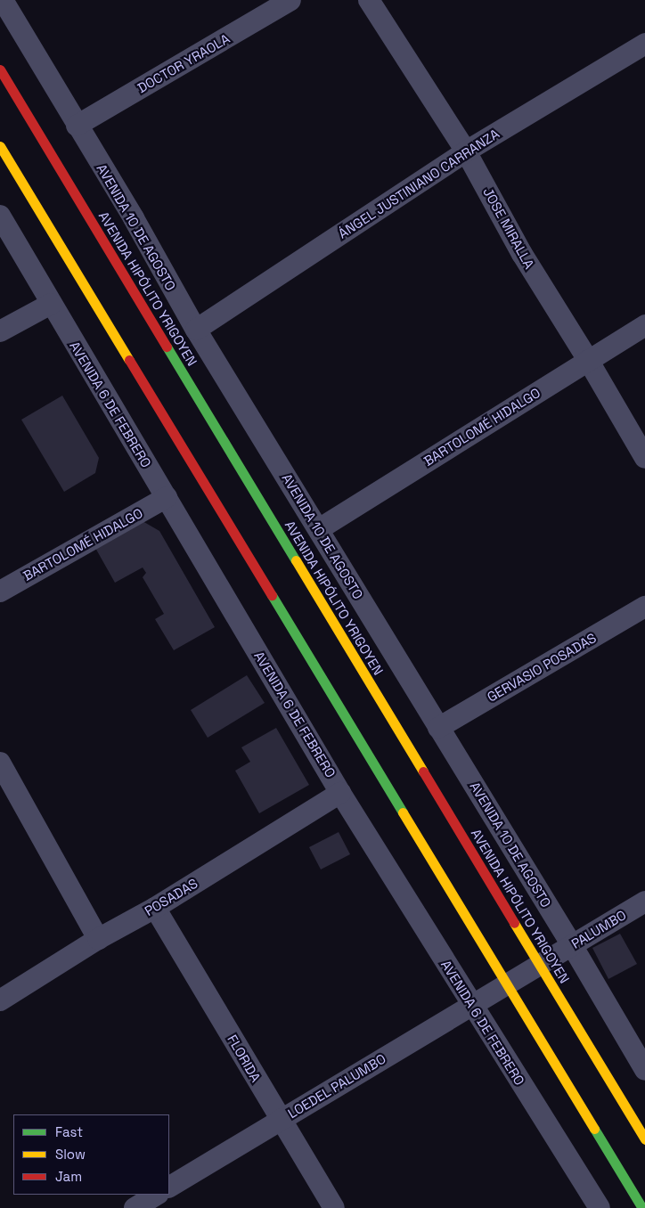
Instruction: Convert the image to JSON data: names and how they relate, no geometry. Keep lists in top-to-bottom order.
{
  "streets": {
    "main road": ["AVENIDA HIPÓLITO YRIGOYEN"],
    "street": [
      "DOCTOR YRAOLA",
      "ÁNGEL JUSTINIANO CARRANZA",
      "AVENIDA 10 DE AGOSTO",
      "JOSE MIRALLA",
      "AVENIDA 6 DE FEBRERO",
      "BARTOLOMÉ HIDALGO",
      "GERVASIO POSADAS",
      "POSADAS",
      "PALUMBO",
      "FLORIDA",
      "LOEDEL PALUMBO"
    ]
  },
  "crossings": [
    ["DOCTOR YRAOLA", "AVENIDA 10 DE AGOSTO"],
    ["ÁNGEL JUSTINIANO CARRANZA", "AVENIDA 10 DE AGOSTO"],
    ["ÁNGEL JUSTINIANO CARRANZA", "JOSE MIRALLA"],
    ["AVENIDA 10 DE AGOSTO", "BARTOLOMÉ HIDALGO"],
    ["AVENIDA 10 DE AGOSTO", "GERVASIO POSADAS"],
    ["AVENIDA 10 DE AGOSTO", "PALUMBO"],
    ["JOSE MIRALLA", "BARTOLOMÉ HIDALGO"],
    ["AVENIDA HIPÓLITO YRIGOYEN", "PALUMBO"],
    ["AVENIDA 6 DE FEBRERO", "BARTOLOMÉ HIDALGO"],
    ["AVENIDA 6 DE FEBRERO", "POSADAS"],
    ["AVENIDA 6 DE FEBRERO", "LOEDEL PALUMBO"],
    ["POSADAS", "FLORIDA"],
    ["PALUMBO", "LOEDEL PALUMBO"],
    ["FLORIDA", "LOEDEL PALUMBO"]
  ],
  "legend": ["Fast", "Slow", "Jam"]
}
